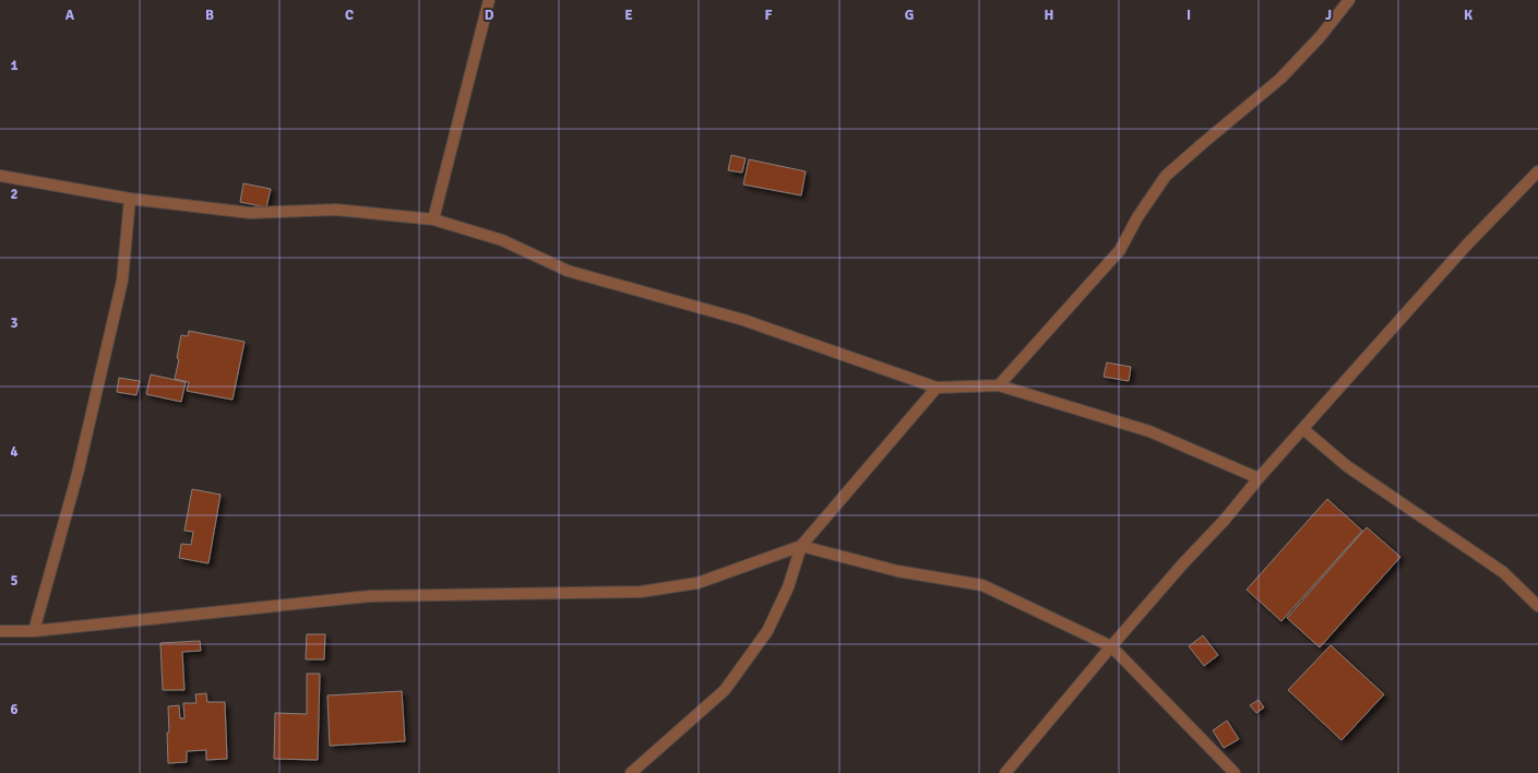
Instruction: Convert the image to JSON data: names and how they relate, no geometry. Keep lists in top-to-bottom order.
{
  "grid": {
    "columns": [
      "A",
      "B",
      "C",
      "D",
      "E",
      "F",
      "G",
      "H",
      "I",
      "J",
      "K"
    ],
    "rows": [
      "1",
      "2",
      "3",
      "4",
      "5",
      "6"
    ]
  }
}
